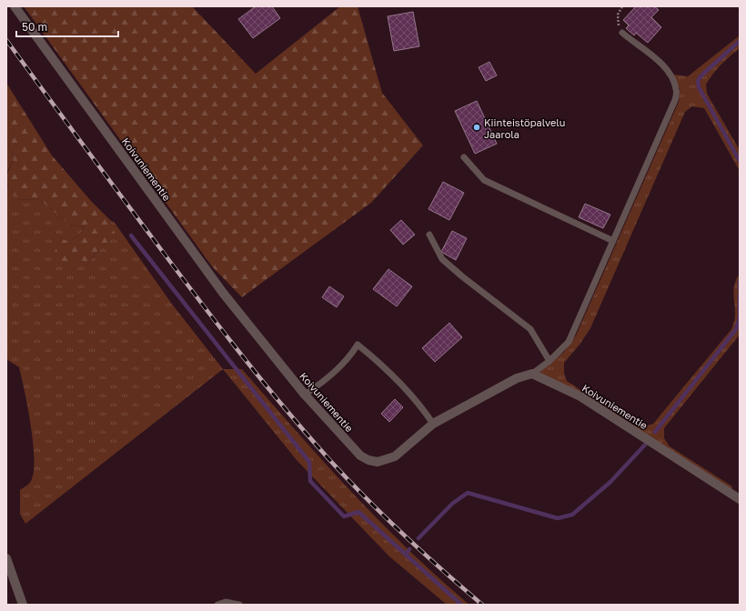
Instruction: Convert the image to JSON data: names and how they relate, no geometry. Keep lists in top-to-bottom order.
{
  "streets": {
    "street": ["Koivuniementie"]
  },
  "places": ["Kiinteistöpalvelu Jaarola"],
  "scale_bar": "50 m"
}
